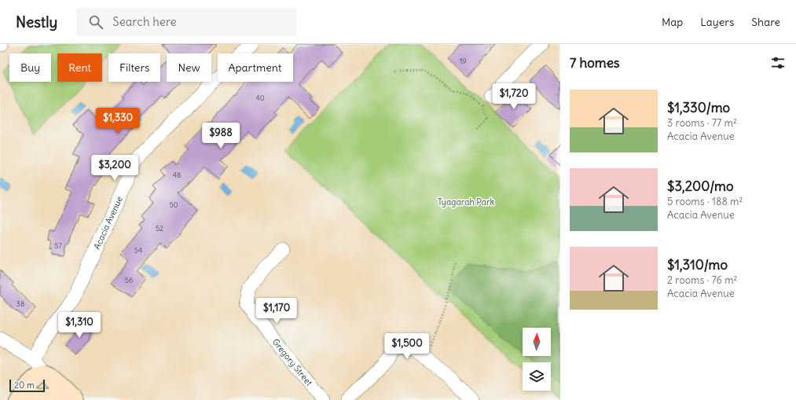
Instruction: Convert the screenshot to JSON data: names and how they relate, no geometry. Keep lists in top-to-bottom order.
{
  "streets": {
    "street": ["Acacia Avenue", "Gregory Street"]
  },
  "parks": ["Tyagarah Park"],
  "house_numbers": [
    "19",
    "40",
    "48",
    "50",
    "52",
    "57",
    "54",
    "56",
    "38"
  ],
  "scale_bar": "20 m",
  "north": "top",
  "page": {
    "header": "Nestly",
    "search": "Search here",
    "nav": ["Map", "Layers", "Share"],
    "heading": "7 homes",
    "chip": [
      "Buy",
      "Rent",
      "Filters",
      "New",
      "Apartment"
    ],
    "list": [
      {
        "name": "$1,330/mo",
        "note": "3 rooms · 77 m² · Acacia Avenue"
      },
      {
        "name": "$3,200/mo",
        "note": "5 rooms · 188 m² · Acacia Avenue"
      },
      {
        "name": "$1,310/mo",
        "note": "2 rooms · 76 m² · Acacia Avenue"
      }
    ],
    "price": [
      "$1,720",
      "$1,330",
      "$988",
      "$3,200",
      "$1,170",
      "$1,310",
      "$1,500"
    ],
    "scale": "20 m"
  }
}
